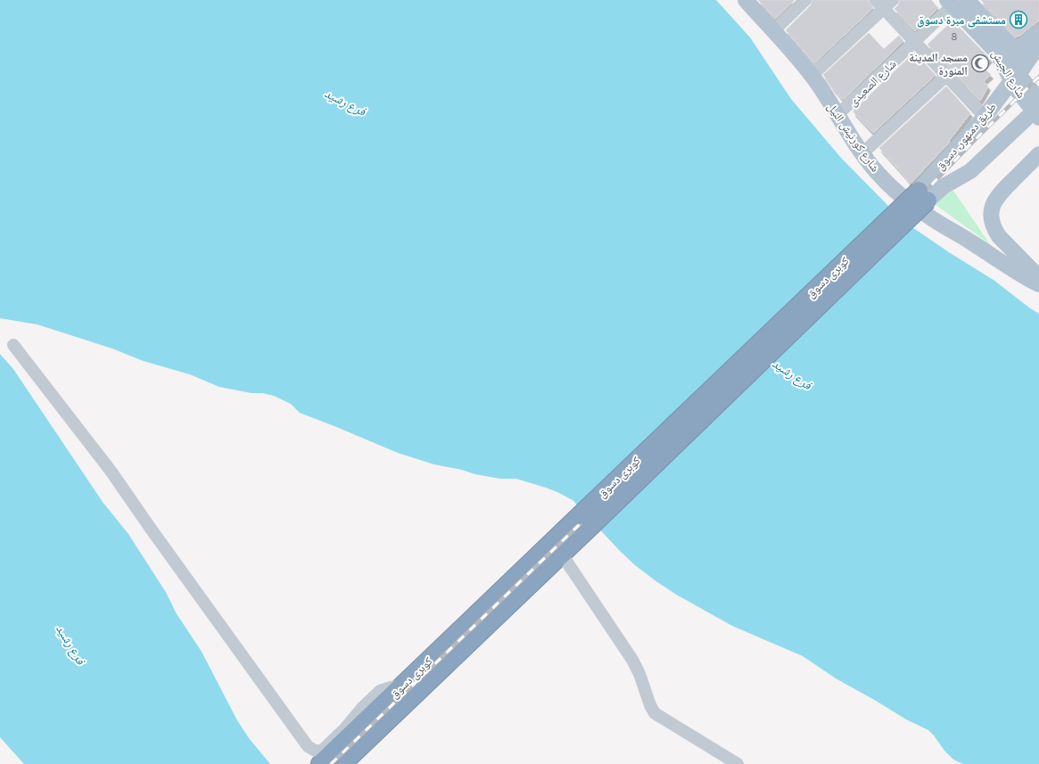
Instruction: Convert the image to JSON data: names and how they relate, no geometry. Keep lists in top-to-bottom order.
{
  "streets": {
    "highway": ["كوبرى دسوق"],
    "main road": ["شارع الجيش", "طريق دمنهور, دسوق", "شارع كورنيش النيل"],
    "street": ["شارع الصعيدى"]
  },
  "crossings": [
    ["شارع الجيش", "شارع الصعيدى"],
    ["شارع الجيش", "طريق دمنهور, دسوق"],
    ["شارع الصعيدى", "شارع كورنيش النيل"],
    ["طريق دمنهور, دسوق", "كوبرى دسوق"]
  ],
  "water": ["فرع رشيد"],
  "places": {
    "building": ["مستشفى مبرة دسوق"],
    "mosque": ["مسجد المدينة المنورة"]
  },
  "house_numbers": ["8"]
}
